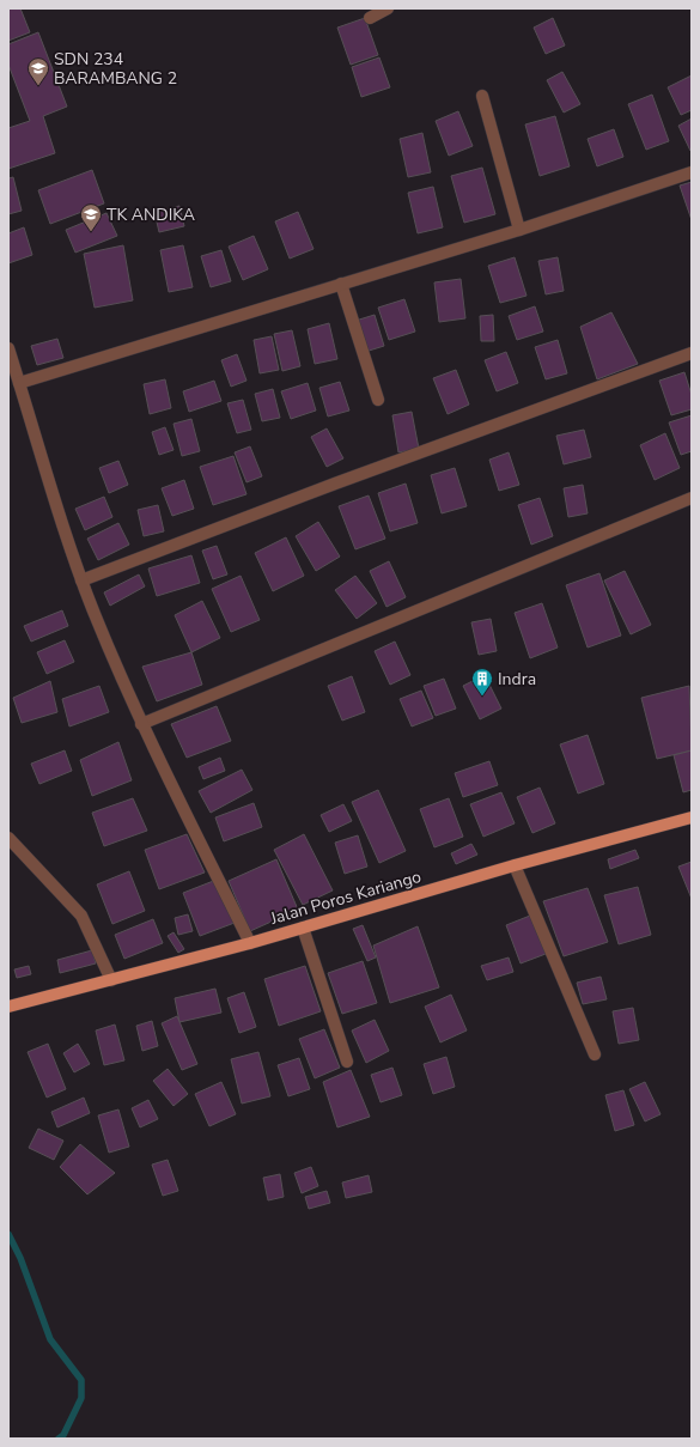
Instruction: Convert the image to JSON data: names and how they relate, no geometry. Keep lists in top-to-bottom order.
{
  "streets": {
    "main road": ["Jalan Poros Kariango"]
  },
  "places": {
    "school or university": ["SDN 234 BARAMBANG 2", "TK ANDIKA"],
    "building": ["Indra"]
  }
}
